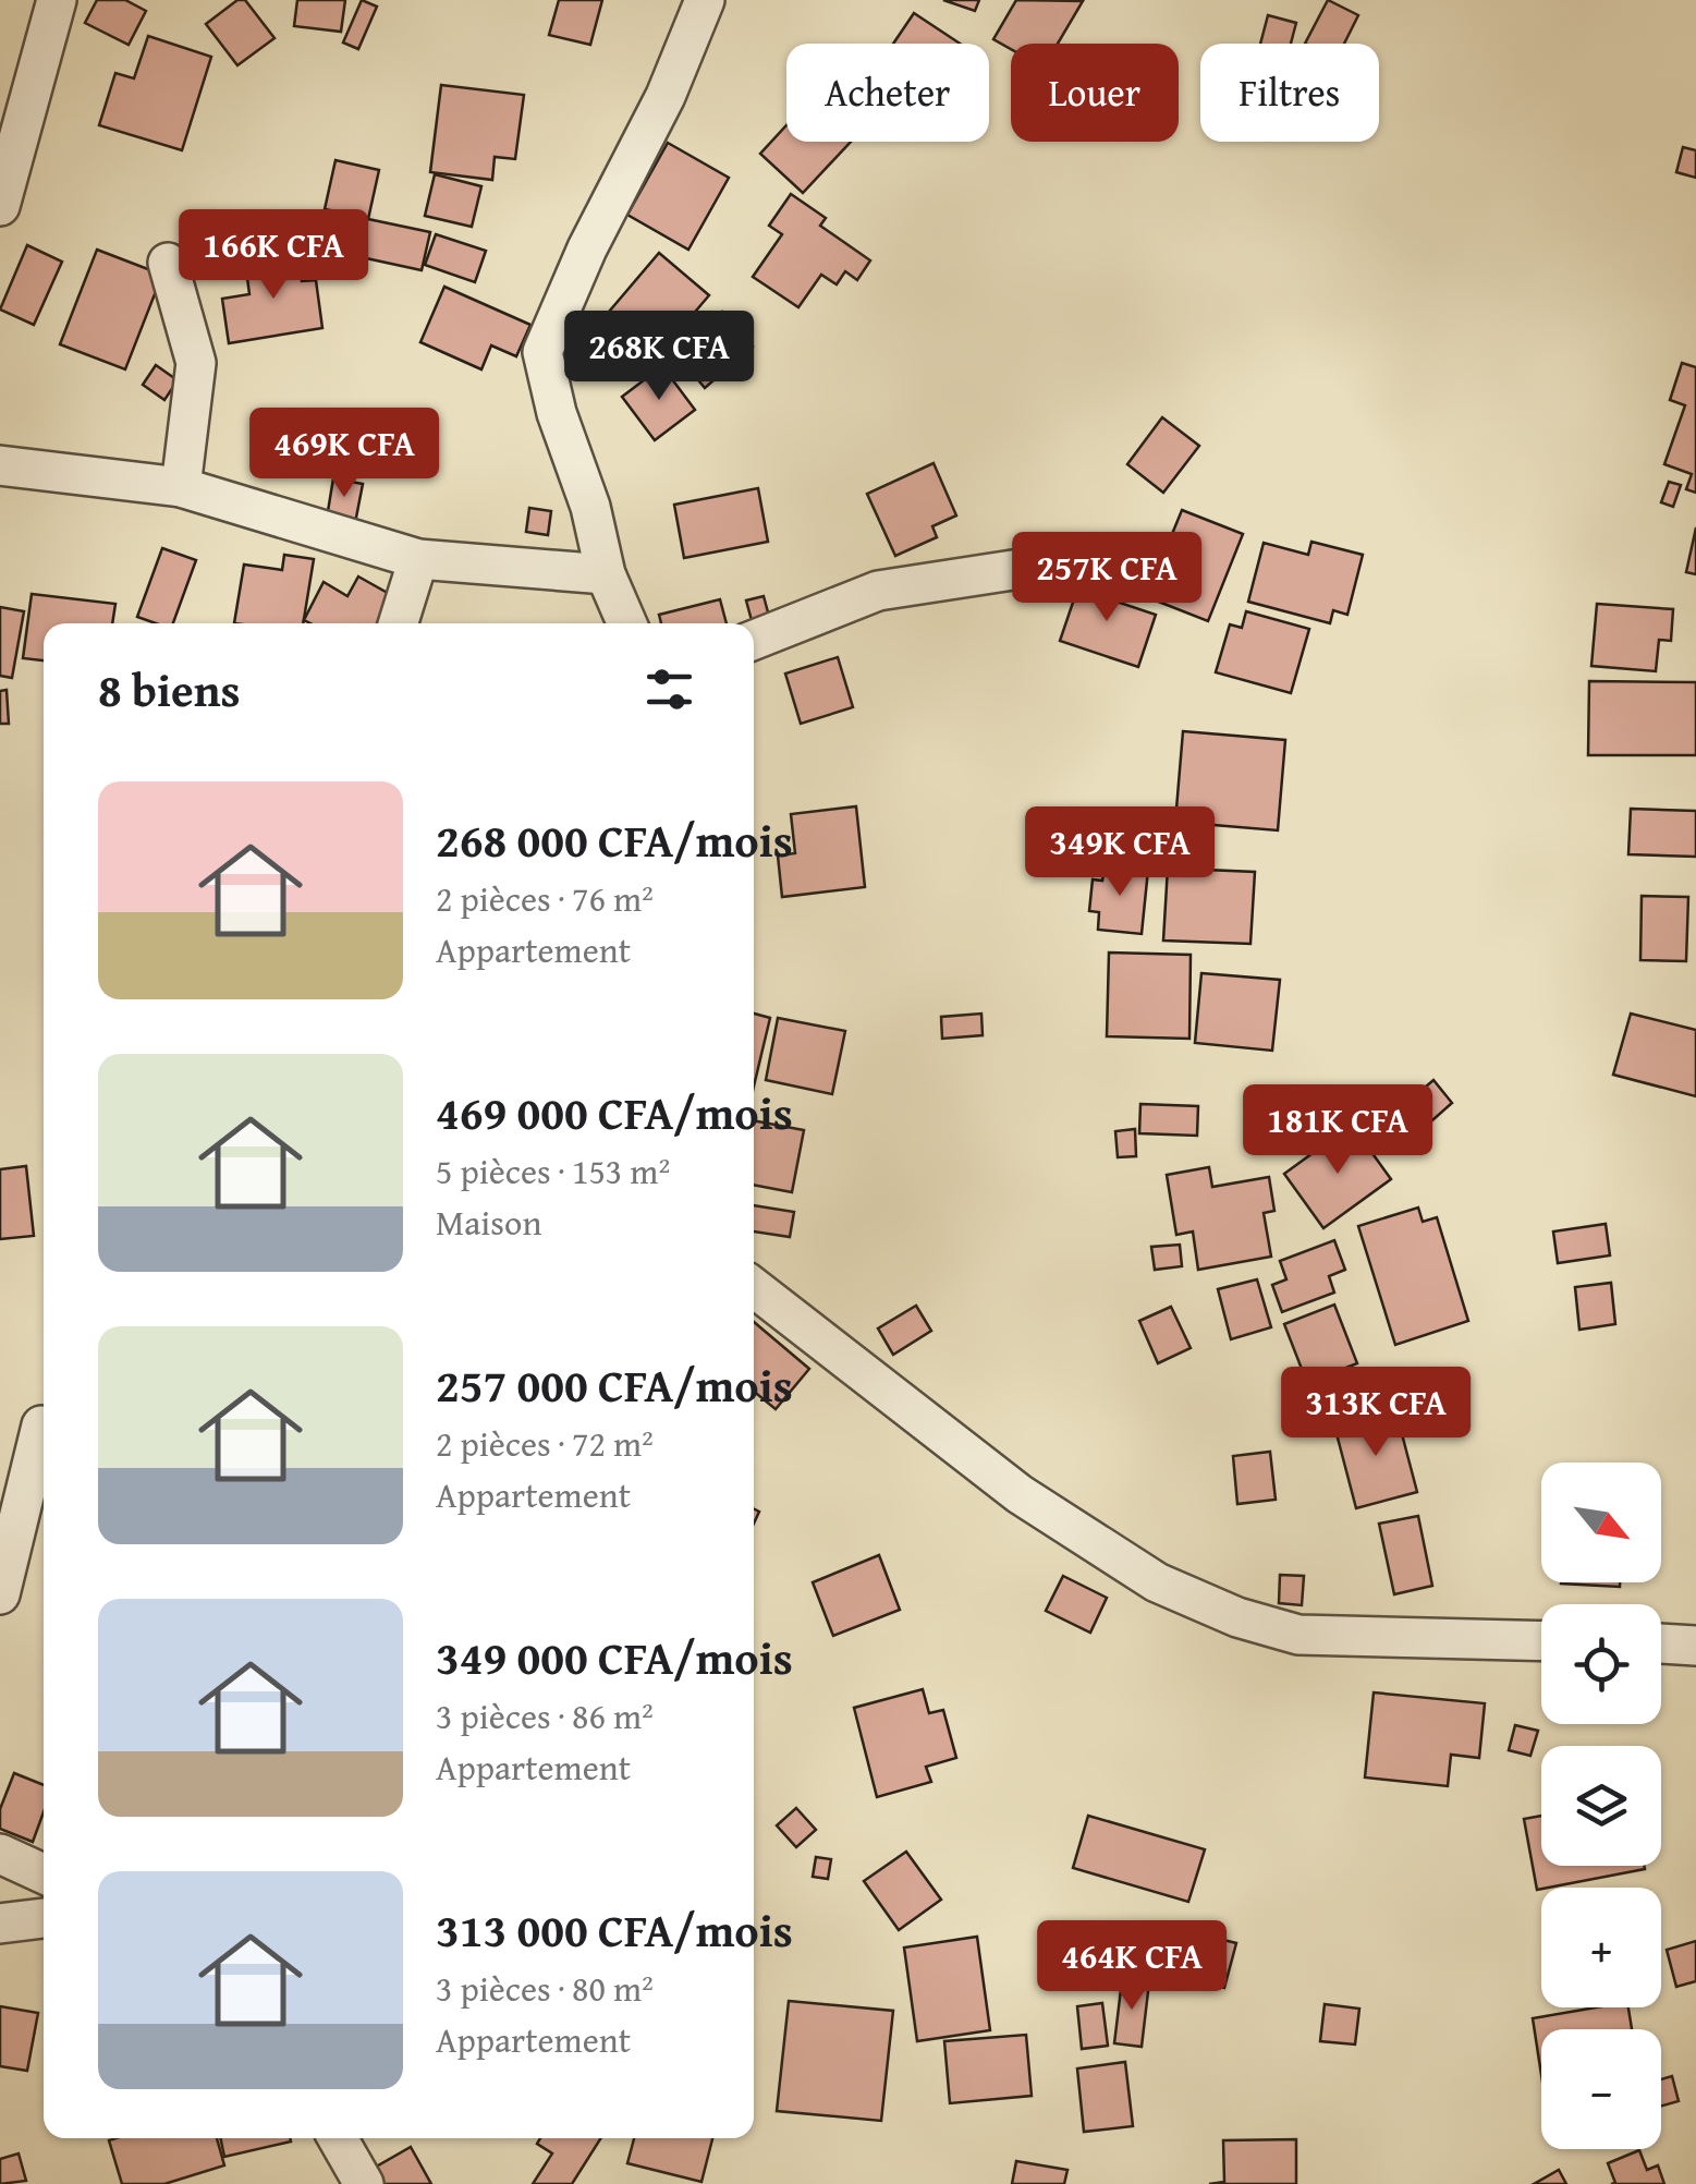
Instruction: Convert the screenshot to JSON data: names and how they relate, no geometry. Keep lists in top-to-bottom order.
{
  "north": "bottom right",
  "page": {
    "chip": ["Acheter", "Louer", "Filtres"],
    "price": [
      "166K CFA",
      "268K CFA",
      "469K CFA",
      "257K CFA",
      "349K CFA",
      "181K CFA",
      "313K CFA",
      "464K CFA"
    ],
    "heading": "8 biens",
    "list": [
      {
        "name": "268 000 CFA/mois",
        "note": "2 pièces · 76 m² · Appartement"
      },
      {
        "name": "469 000 CFA/mois",
        "note": "5 pièces · 153 m² · Maison"
      },
      {
        "name": "257 000 CFA/mois",
        "note": "2 pièces · 72 m² · Appartement"
      },
      {
        "name": "349 000 CFA/mois",
        "note": "3 pièces · 86 m² · Appartement"
      },
      {
        "name": "313 000 CFA/mois",
        "note": "3 pièces · 80 m² · Appartement"
      }
    ],
    "map_buttons": ["+", "−"]
  }
}
